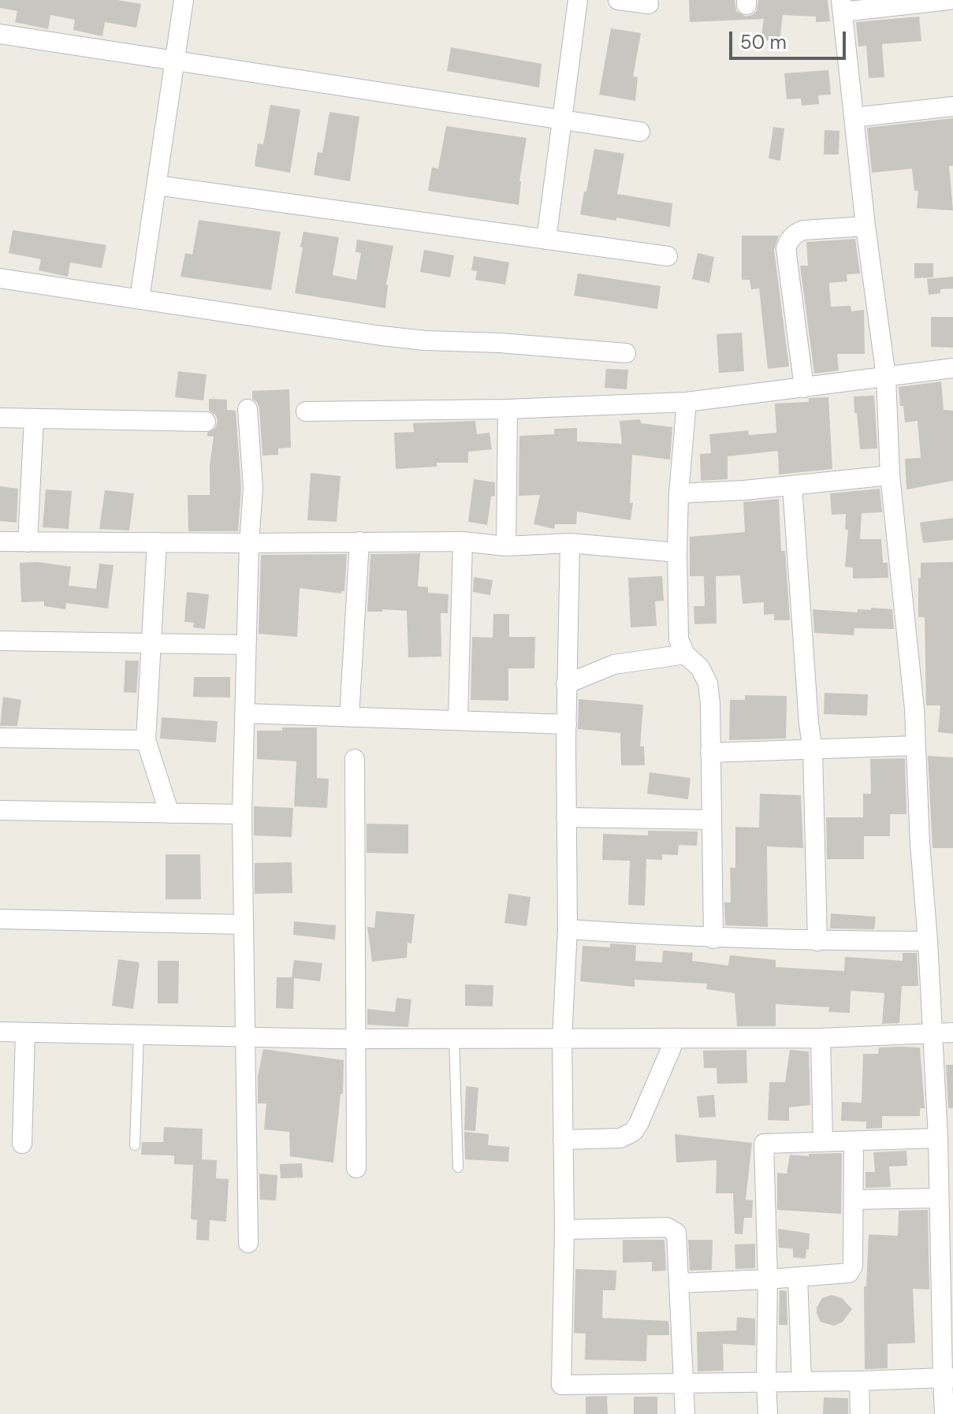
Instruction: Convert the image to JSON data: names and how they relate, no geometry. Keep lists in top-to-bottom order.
{
  "scale_bar": "50 m"
}
